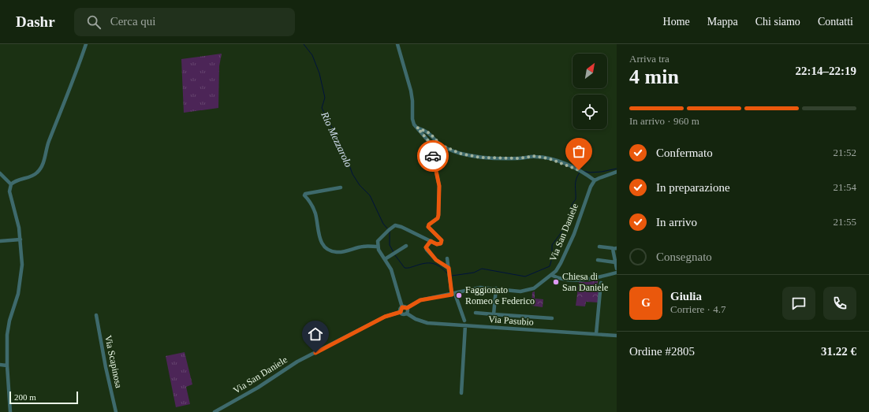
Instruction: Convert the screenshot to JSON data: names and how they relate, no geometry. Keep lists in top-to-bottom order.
{
  "streets": {
    "street": ["Via San Daniele", "Via Pasubio", "Via Scapinosa"]
  },
  "crossings": [
    ["Via San Daniele", "Via Pasubio"]
  ],
  "water": ["Rio Mezzarolo"],
  "places": ["Chiesa di San Daniele", "Faggionato Romeo e Federico"],
  "scale_bar": "200 m",
  "north": "top right",
  "page": {
    "header": "Dashr",
    "search": "Cerca qui",
    "nav": [
      "Home",
      "Mappa",
      "Chi siamo",
      "Contatti"
    ],
    "heading": ["4 min", "Arriva tra", "22:14–22:19"],
    "panel": [
      "Giulia",
      "Corriere · 4.7",
      "Ordine #2805",
      "31.22 €"
    ],
    "bar": "In arrivo · 960 m",
    "list": [
      ["Confermato", "21:52"],
      ["In preparazione", "21:54"],
      ["In arrivo", "21:55"],
      "Consegnato"
    ],
    "round": "G",
    "scale": "200 m"
  }
}
